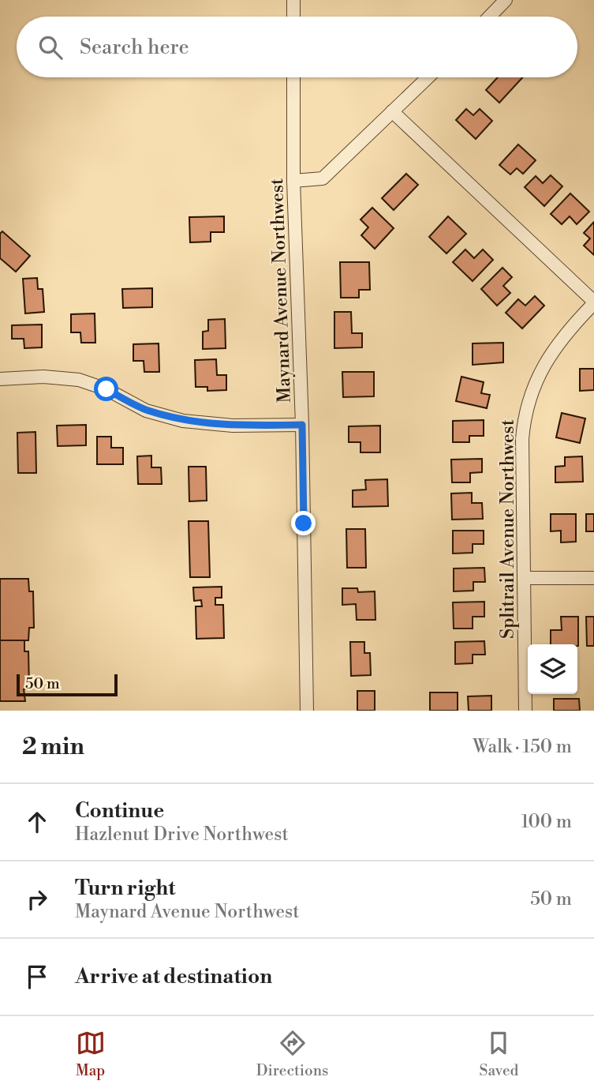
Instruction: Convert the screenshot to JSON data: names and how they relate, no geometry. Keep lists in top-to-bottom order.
{
  "streets": {
    "street": ["Maynard Avenue Northwest", "Splitrail Avenue Northwest"]
  },
  "scale_bar": "50 m",
  "page": {
    "search": "Search here",
    "scale": "50 m",
    "heading": ["2 min", "Walk · 150 m"],
    "list": [
      ["Continue", "Hazlenut Drive Northwest", "100 m"],
      ["Turn right", "Maynard Avenue Northwest", "50 m"],
      "Arrive at destination"
    ],
    "nav": ["Map", "Directions", "Saved"]
  }
}
